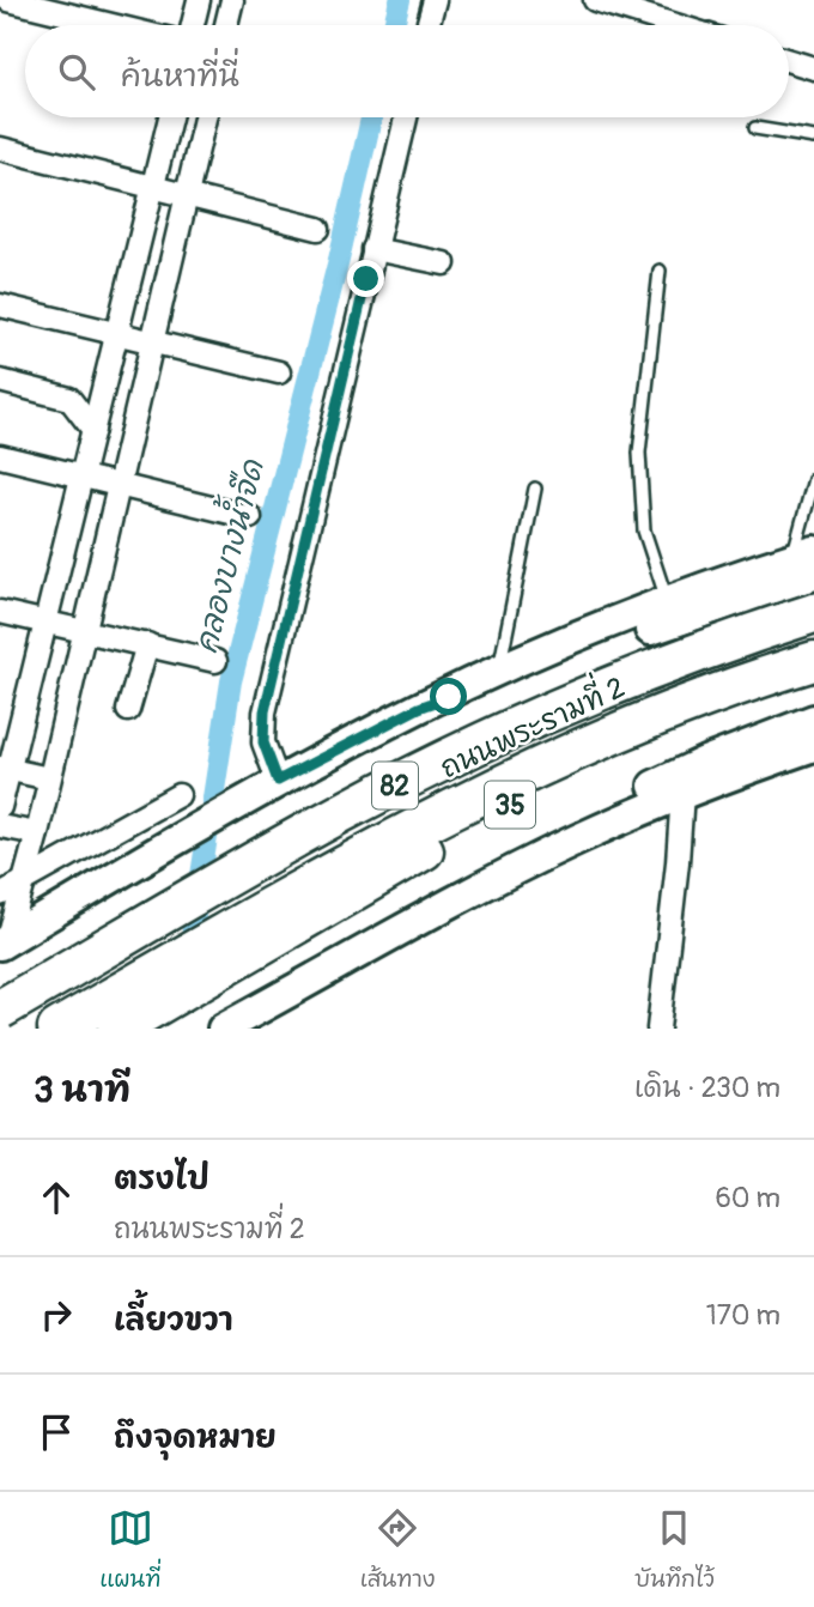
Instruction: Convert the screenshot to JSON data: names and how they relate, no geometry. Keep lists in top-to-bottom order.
{
  "streets": {
    "highway": ["ถนนพระรามที่ 2", "82", "35"]
  },
  "crossings": [
    ["ถนนพระรามที่ 2", "82"]
  ],
  "water": ["คลองบางน้ำจืด"],
  "page": {
    "search": "ค้นหาที่นี่",
    "heading": ["3 นาที", "เดิน · 230 m"],
    "list": [
      ["ตรงไป", "ถนนพระรามที่ 2", "60 m"],
      ["เลี้ยวขวา", "170 m"],
      "ถึงจุดหมาย"
    ],
    "nav": ["แผนที่", "เส้นทาง", "บันทึกไว้"]
  }
}
